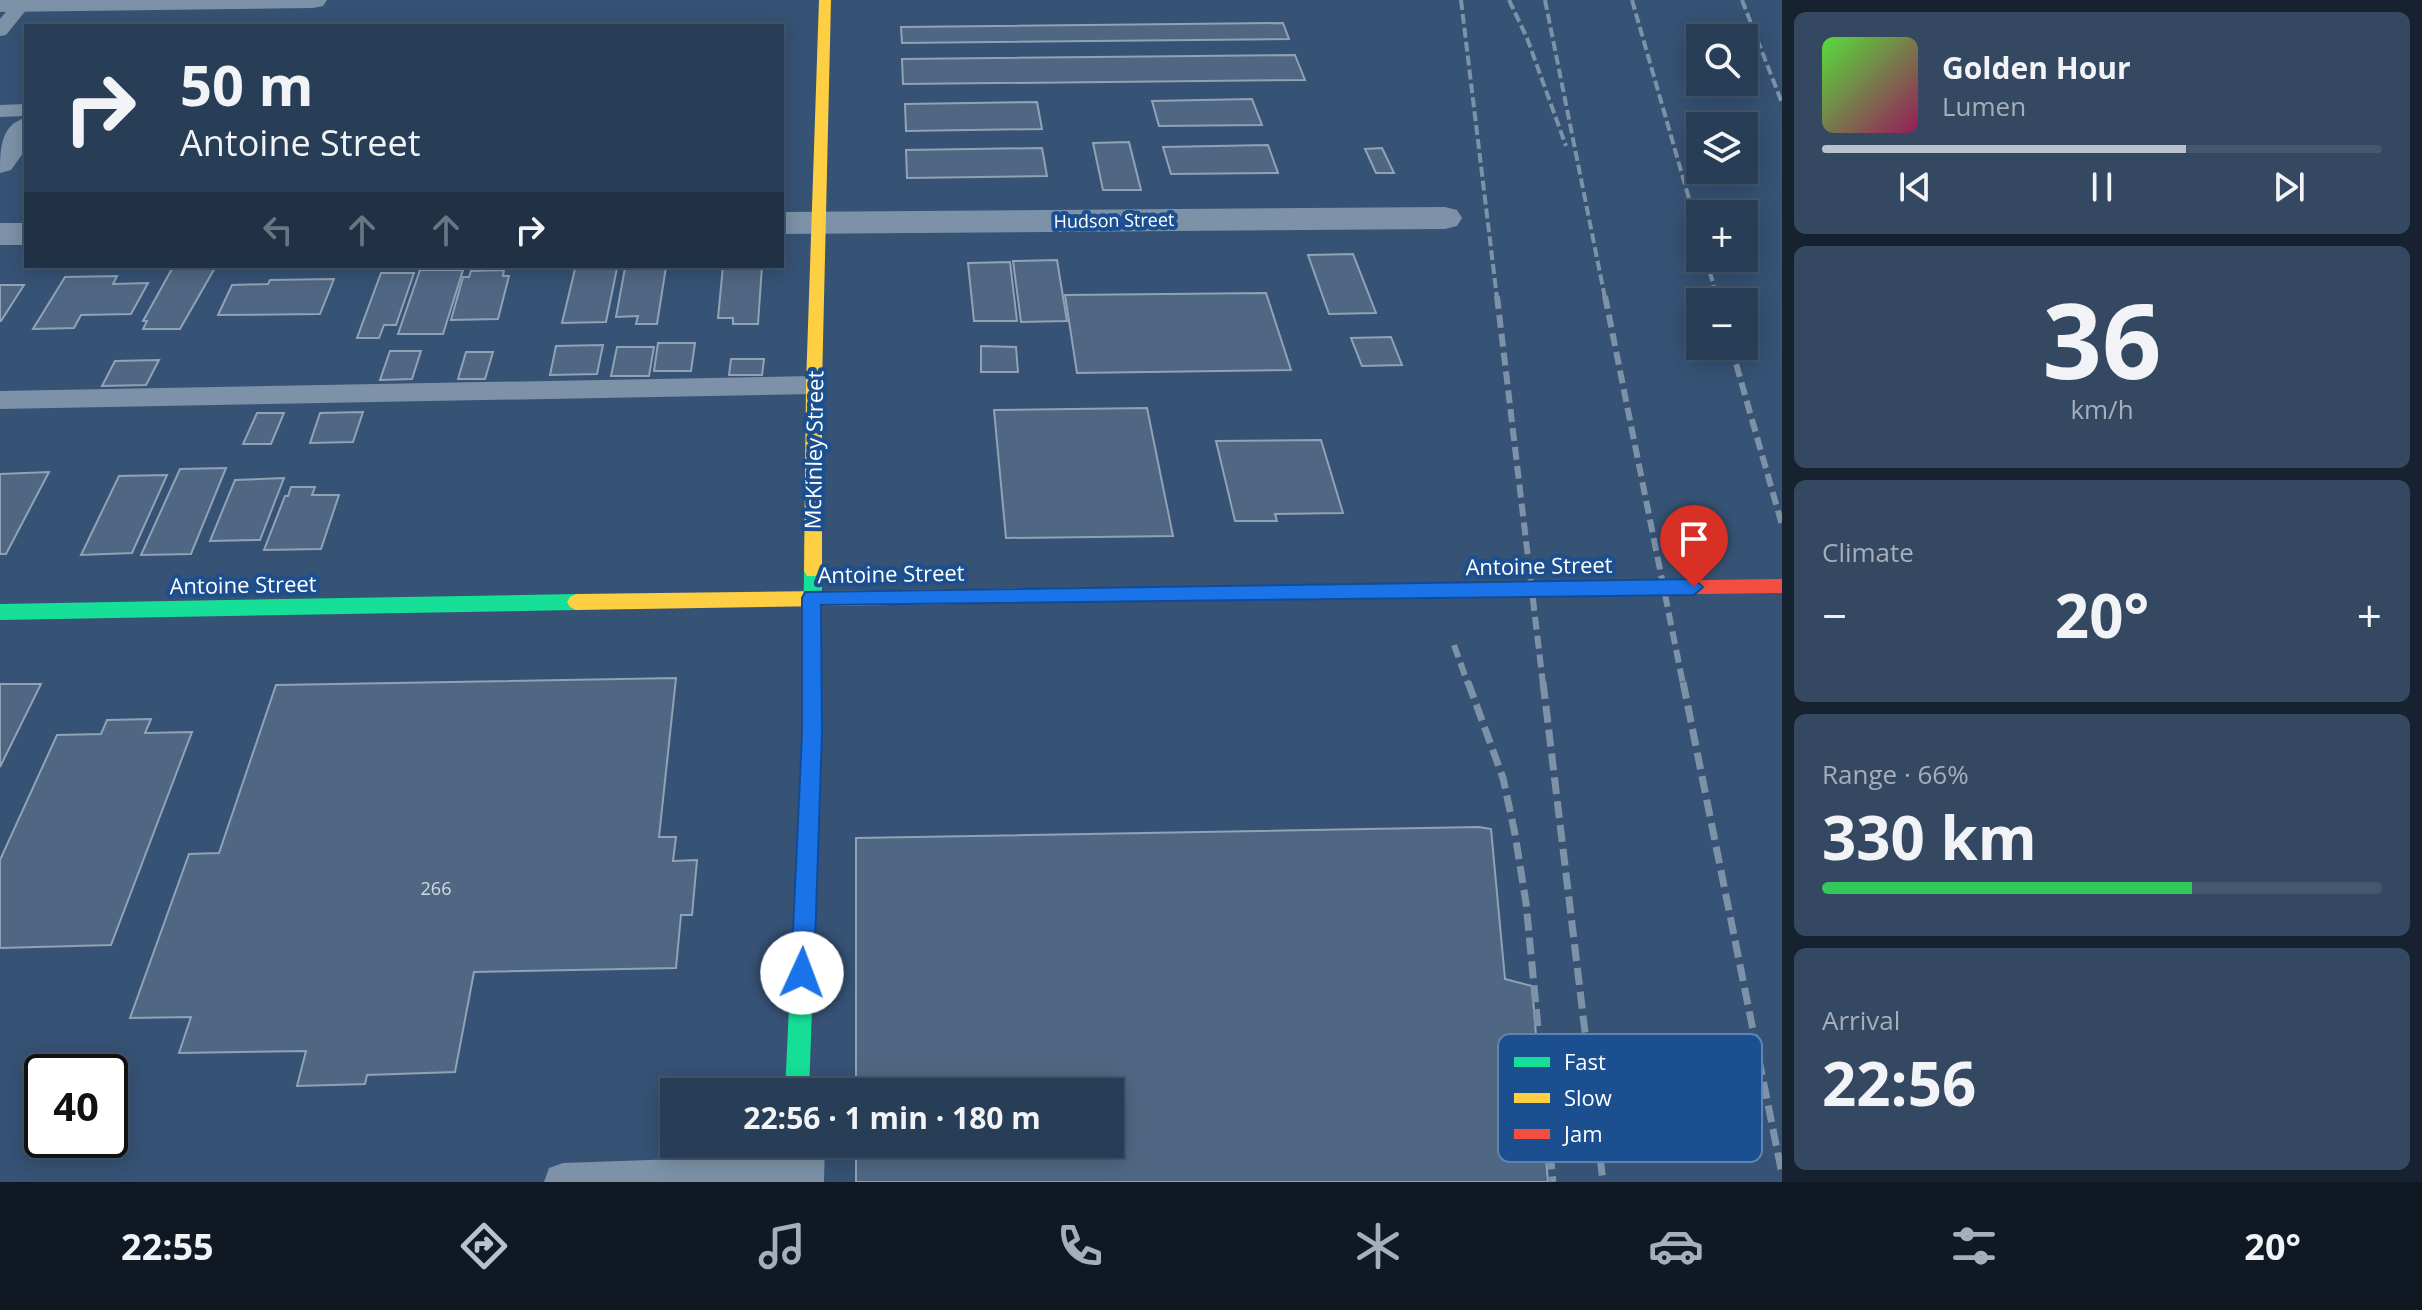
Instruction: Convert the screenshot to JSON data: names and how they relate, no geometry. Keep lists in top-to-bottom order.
{
  "streets": {
    "street": ["Hudson Street", "McKinley Street", "Antoine Street"]
  },
  "crossings": [
    ["Hudson Street", "McKinley Street"],
    ["McKinley Street", "Antoine Street"]
  ],
  "house_numbers": ["266"],
  "legend": ["Fast", "Slow", "Jam"],
  "page": {
    "map_buttons": ["+", "−"],
    "turn": ["50 m", "Antoine Street"],
    "song": ["Golden Hour", "Lumen"],
    "tile": [
      ["36", "km/h"],
      "Climate",
      ["Range · 66%", "330 km"],
      ["Arrival", "22:56"]
    ],
    "heat": ["−", "20°", "+"],
    "limit": "40",
    "trip": "22:56 · 1 min · 180 m",
    "tabs": ["22:55", "20°"]
  }
}
